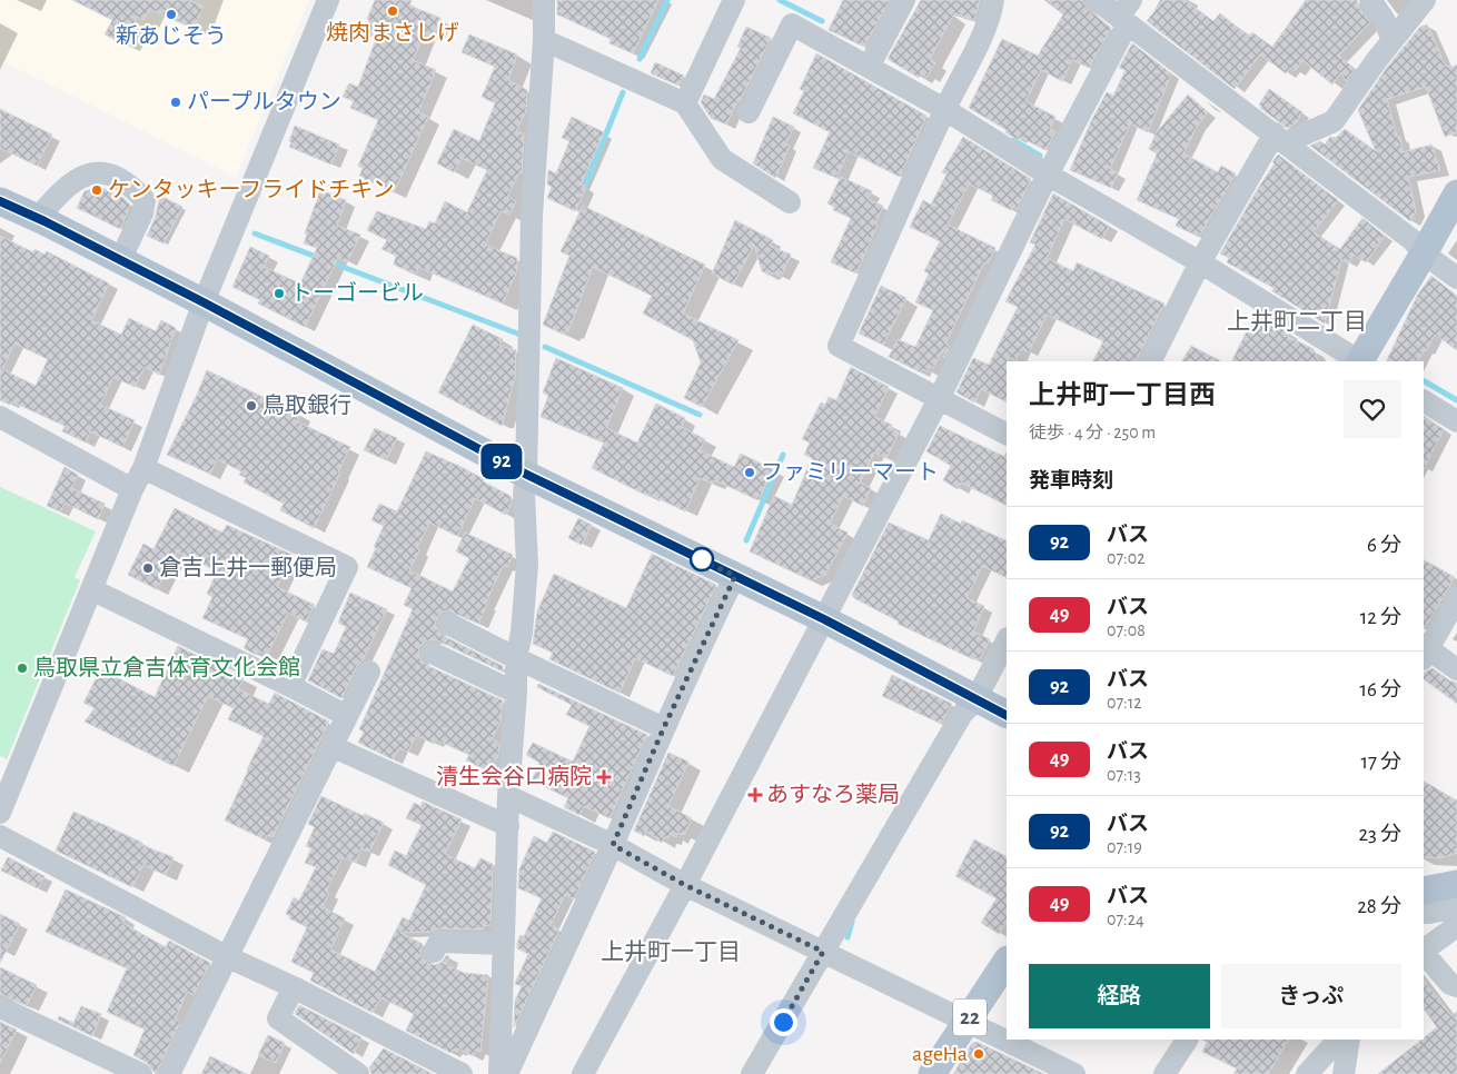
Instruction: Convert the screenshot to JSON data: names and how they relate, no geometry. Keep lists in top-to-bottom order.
{
  "streets": {
    "main road": ["22"]
  },
  "districts": ["上井町二丁目", "上井町一丁目"],
  "places": {
    "other": [
      "焼肉まさしげ",
      "新あじそう",
      "パープルタウン",
      "ケンタッキーフライドチキン",
      "トーゴービル",
      "鳥取銀行",
      "ファミリーマート",
      "倉吉上井一郵便局",
      "鳥取県立倉吉体育文化会館",
      "ageHa"
    ],
    "health": ["清生会谷口病院", "あすなろ薬局"]
  },
  "lines": ["bus line 92"],
  "page": {
    "on_map": "92",
    "heading": [
      ["上井町一丁目西", "徒歩 · 4 分 · 250 m"],
      "発車時刻"
    ],
    "list": [
      {
        "mark": "92",
        "name": "バス",
        "note": "07:02",
        "value": "6 分"
      },
      {
        "mark": "49",
        "name": "バス",
        "note": "07:08",
        "value": "12 分"
      },
      {
        "mark": "92",
        "name": "バス",
        "note": "07:12",
        "value": "16 分"
      },
      {
        "mark": "49",
        "name": "バス",
        "note": "07:13",
        "value": "17 分"
      },
      {
        "mark": "92",
        "name": "バス",
        "note": "07:19",
        "value": "23 分"
      },
      {
        "mark": "49",
        "name": "バス",
        "note": "07:24",
        "value": "28 分"
      }
    ],
    "buttons": ["経路", "きっぷ"]
  }
}
